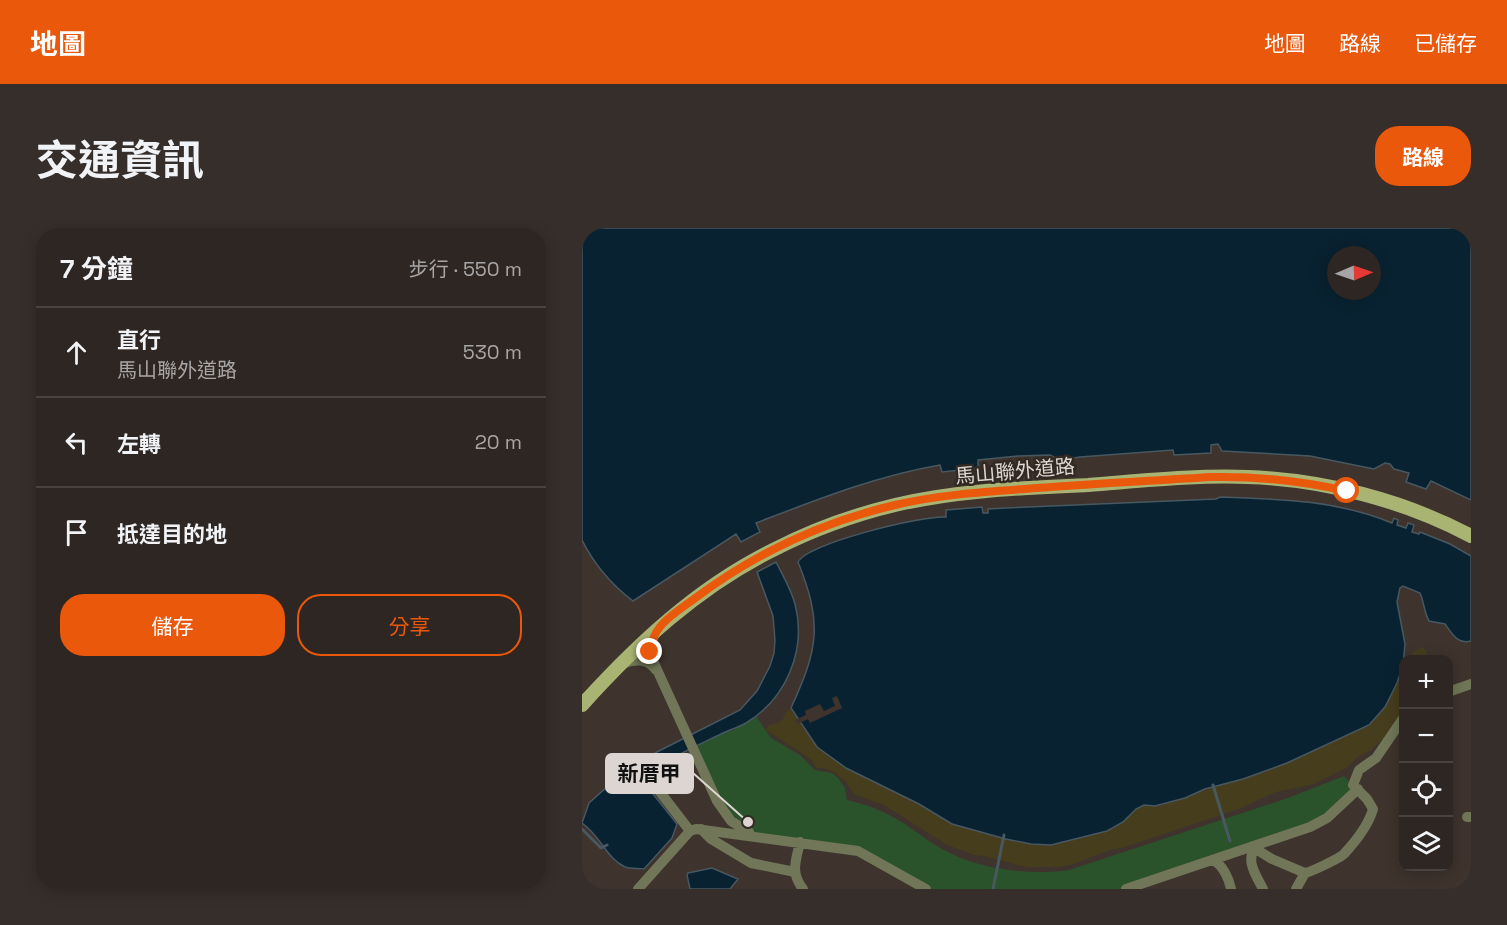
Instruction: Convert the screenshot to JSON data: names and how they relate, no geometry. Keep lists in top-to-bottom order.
{
  "streets": {
    "main road": ["馬山聯外道路"]
  },
  "places": ["新厝甲"],
  "north": "right",
  "page": {
    "header": "地圖",
    "nav": ["地圖", "路線", "已儲存"],
    "title": "交通資訊",
    "buttons": [
      "路線",
      ["儲存", "分享"]
    ],
    "heading": ["7 分鐘", "步行 · 550 m"],
    "list": [
      ["直行", "馬山聯外道路", "530 m"],
      ["左轉", "20 m"],
      "抵達目的地"
    ],
    "map_buttons": ["+", "−"]
  }
}
